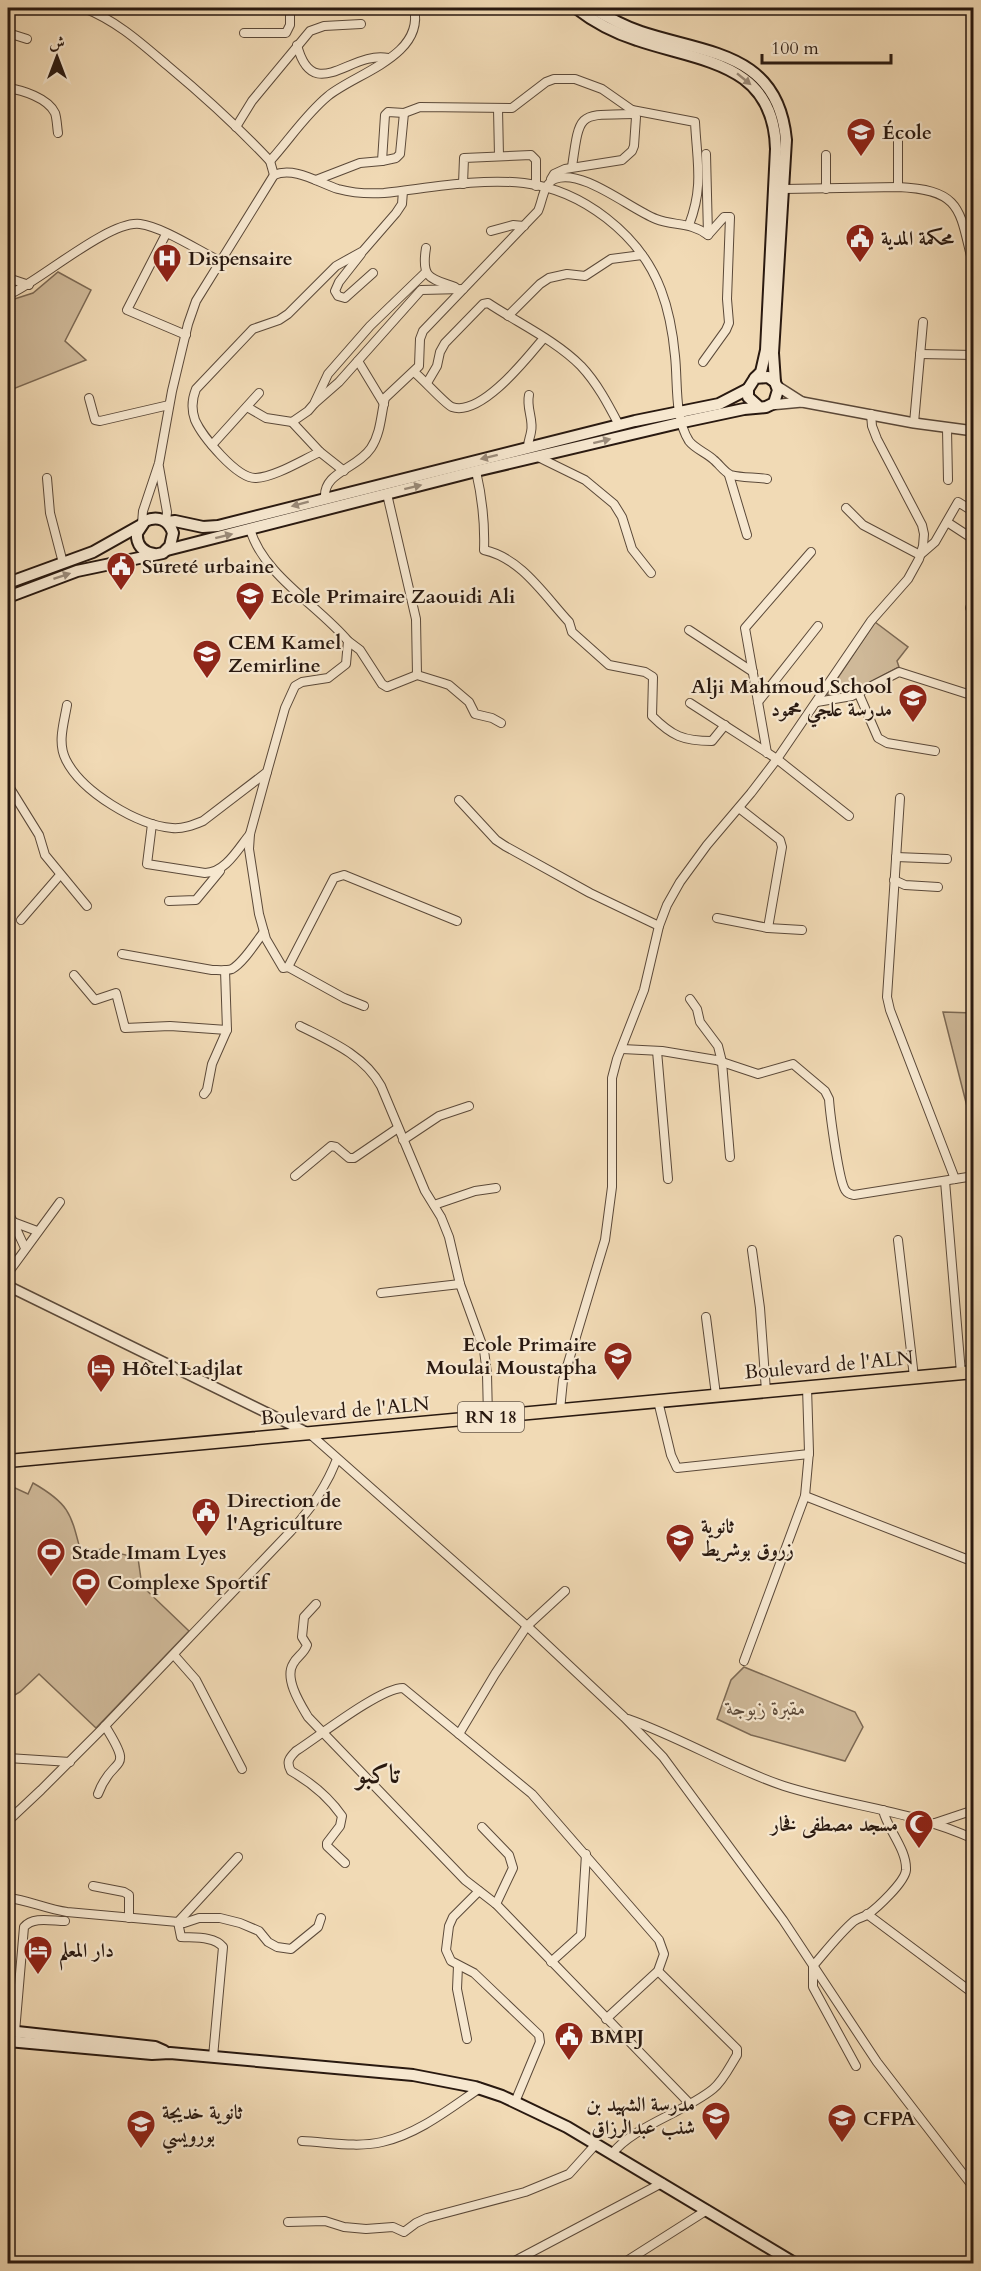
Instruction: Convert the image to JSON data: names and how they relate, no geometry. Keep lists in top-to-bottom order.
{
  "streets": {
    "main road": ["Boulevard de l'ALN", "RN 18"]
  },
  "districts": ["تاكبو"],
  "parks": ["مقبرة زبوجة"],
  "places": {
    "school or university": [
      "École",
      "Ecole Primaire Zaouidi Ali",
      "CEM Kamel Zemirline",
      "Alji Mahmoud School مدرسة علجي محمود",
      "Ecole Primaire Moulai Moustapha",
      "ثانوية زروق بوشريط",
      "مدرسة الشهيد بن شنب عبدالرزاق",
      "CFPA",
      "ثانوية خديجة بورويسي"
    ],
    "public building": [
      "محكمة المدية",
      "Sureté urbaine",
      "Direction de l'Agriculture",
      "BMPJ"
    ],
    "hospital": ["Dispensaire"],
    "hotel": ["Hôtel Ladjlat", "دار المعلم"],
    "sports": ["Stade Imam Lyes", "Complexe Sportif"],
    "mosque": ["مسجد مصطفى فخار"]
  },
  "scale_bar": "100 m",
  "north": "top"
}
